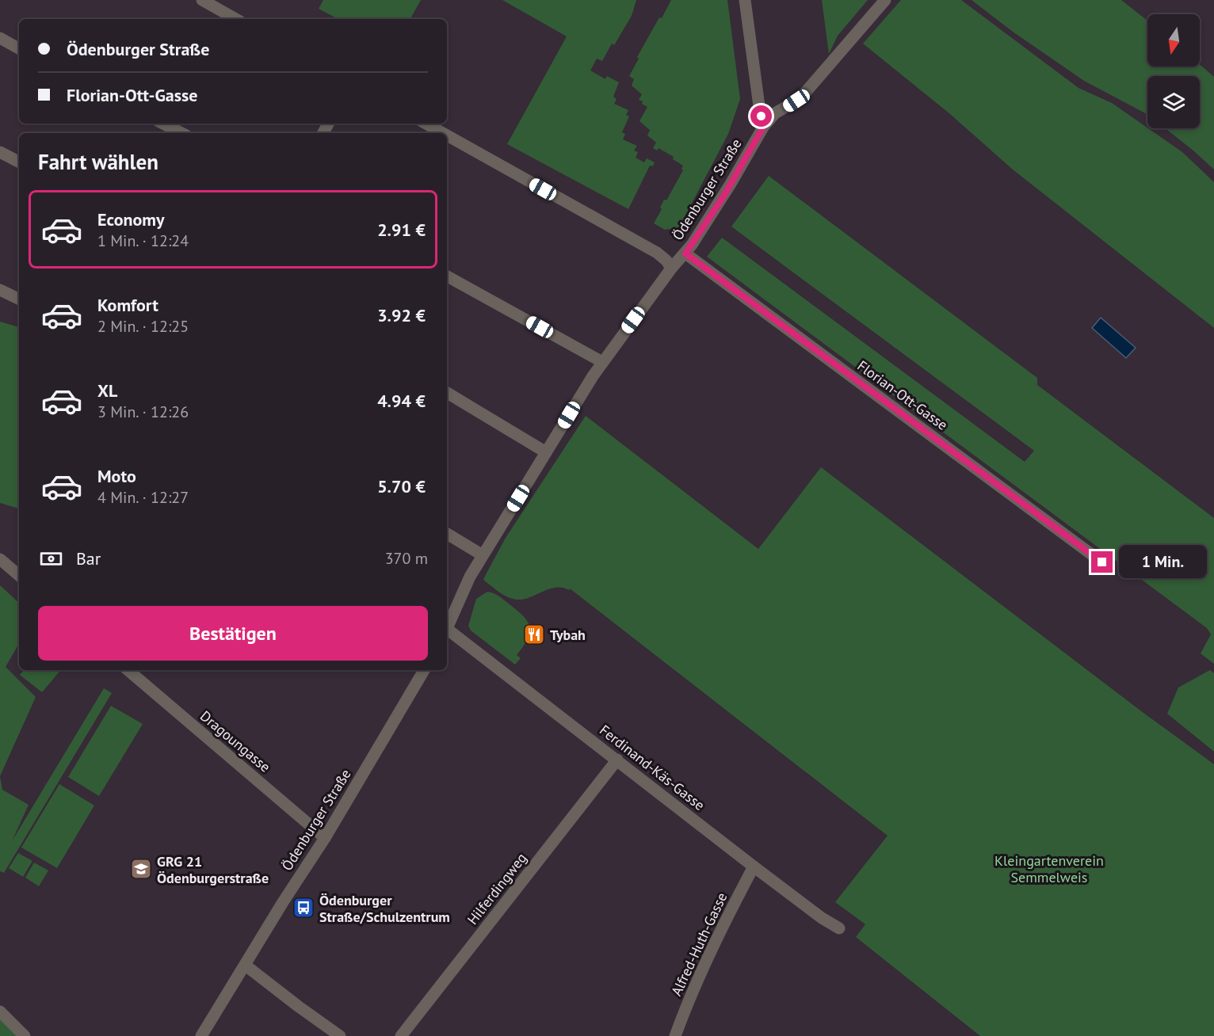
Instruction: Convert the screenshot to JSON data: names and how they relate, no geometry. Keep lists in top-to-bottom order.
{
  "streets": {
    "street": [
      "Ödenburger Straße",
      "Florian-Ott-Gasse",
      "Dragoungasse",
      "Ferdinand-Käs-Gasse",
      "Hilferdingweg",
      "Alfred-Huth-Gasse"
    ]
  },
  "crossings": [
    ["Ödenburger Straße", "Florian-Ott-Gasse"],
    ["Ödenburger Straße", "Dragoungasse"],
    ["Ferdinand-Käs-Gasse", "Hilferdingweg"],
    ["Ferdinand-Käs-Gasse", "Alfred-Huth-Gasse"]
  ],
  "parks": ["Kleingartenverein Semmelweis"],
  "places": {
    "restaurant": ["Tybah"],
    "school or university": ["GRG 21 Ödenburgerstraße"],
    "bus stop": ["Ödenburger Straße/Schulzentrum"]
  },
  "north": "bottom",
  "page": {
    "banner": ["Ödenburger Straße", "Florian-Ott-Gasse"],
    "heading": "Fahrt wählen",
    "list": [
      {
        "name": "Economy",
        "note": "1 Min. · 12:24",
        "value": "2.91 €"
      },
      {
        "name": "Komfort",
        "note": "2 Min. · 12:25",
        "value": "3.92 €"
      },
      {
        "name": "XL",
        "note": "3 Min. · 12:26",
        "value": "4.94 €"
      },
      {
        "name": "Moto",
        "note": "4 Min. · 12:27",
        "value": "5.70 €"
      }
    ],
    "pay": ["Bar", "370 m"],
    "bubble": "1 Min.",
    "buttons": "Bestätigen"
  }
}
